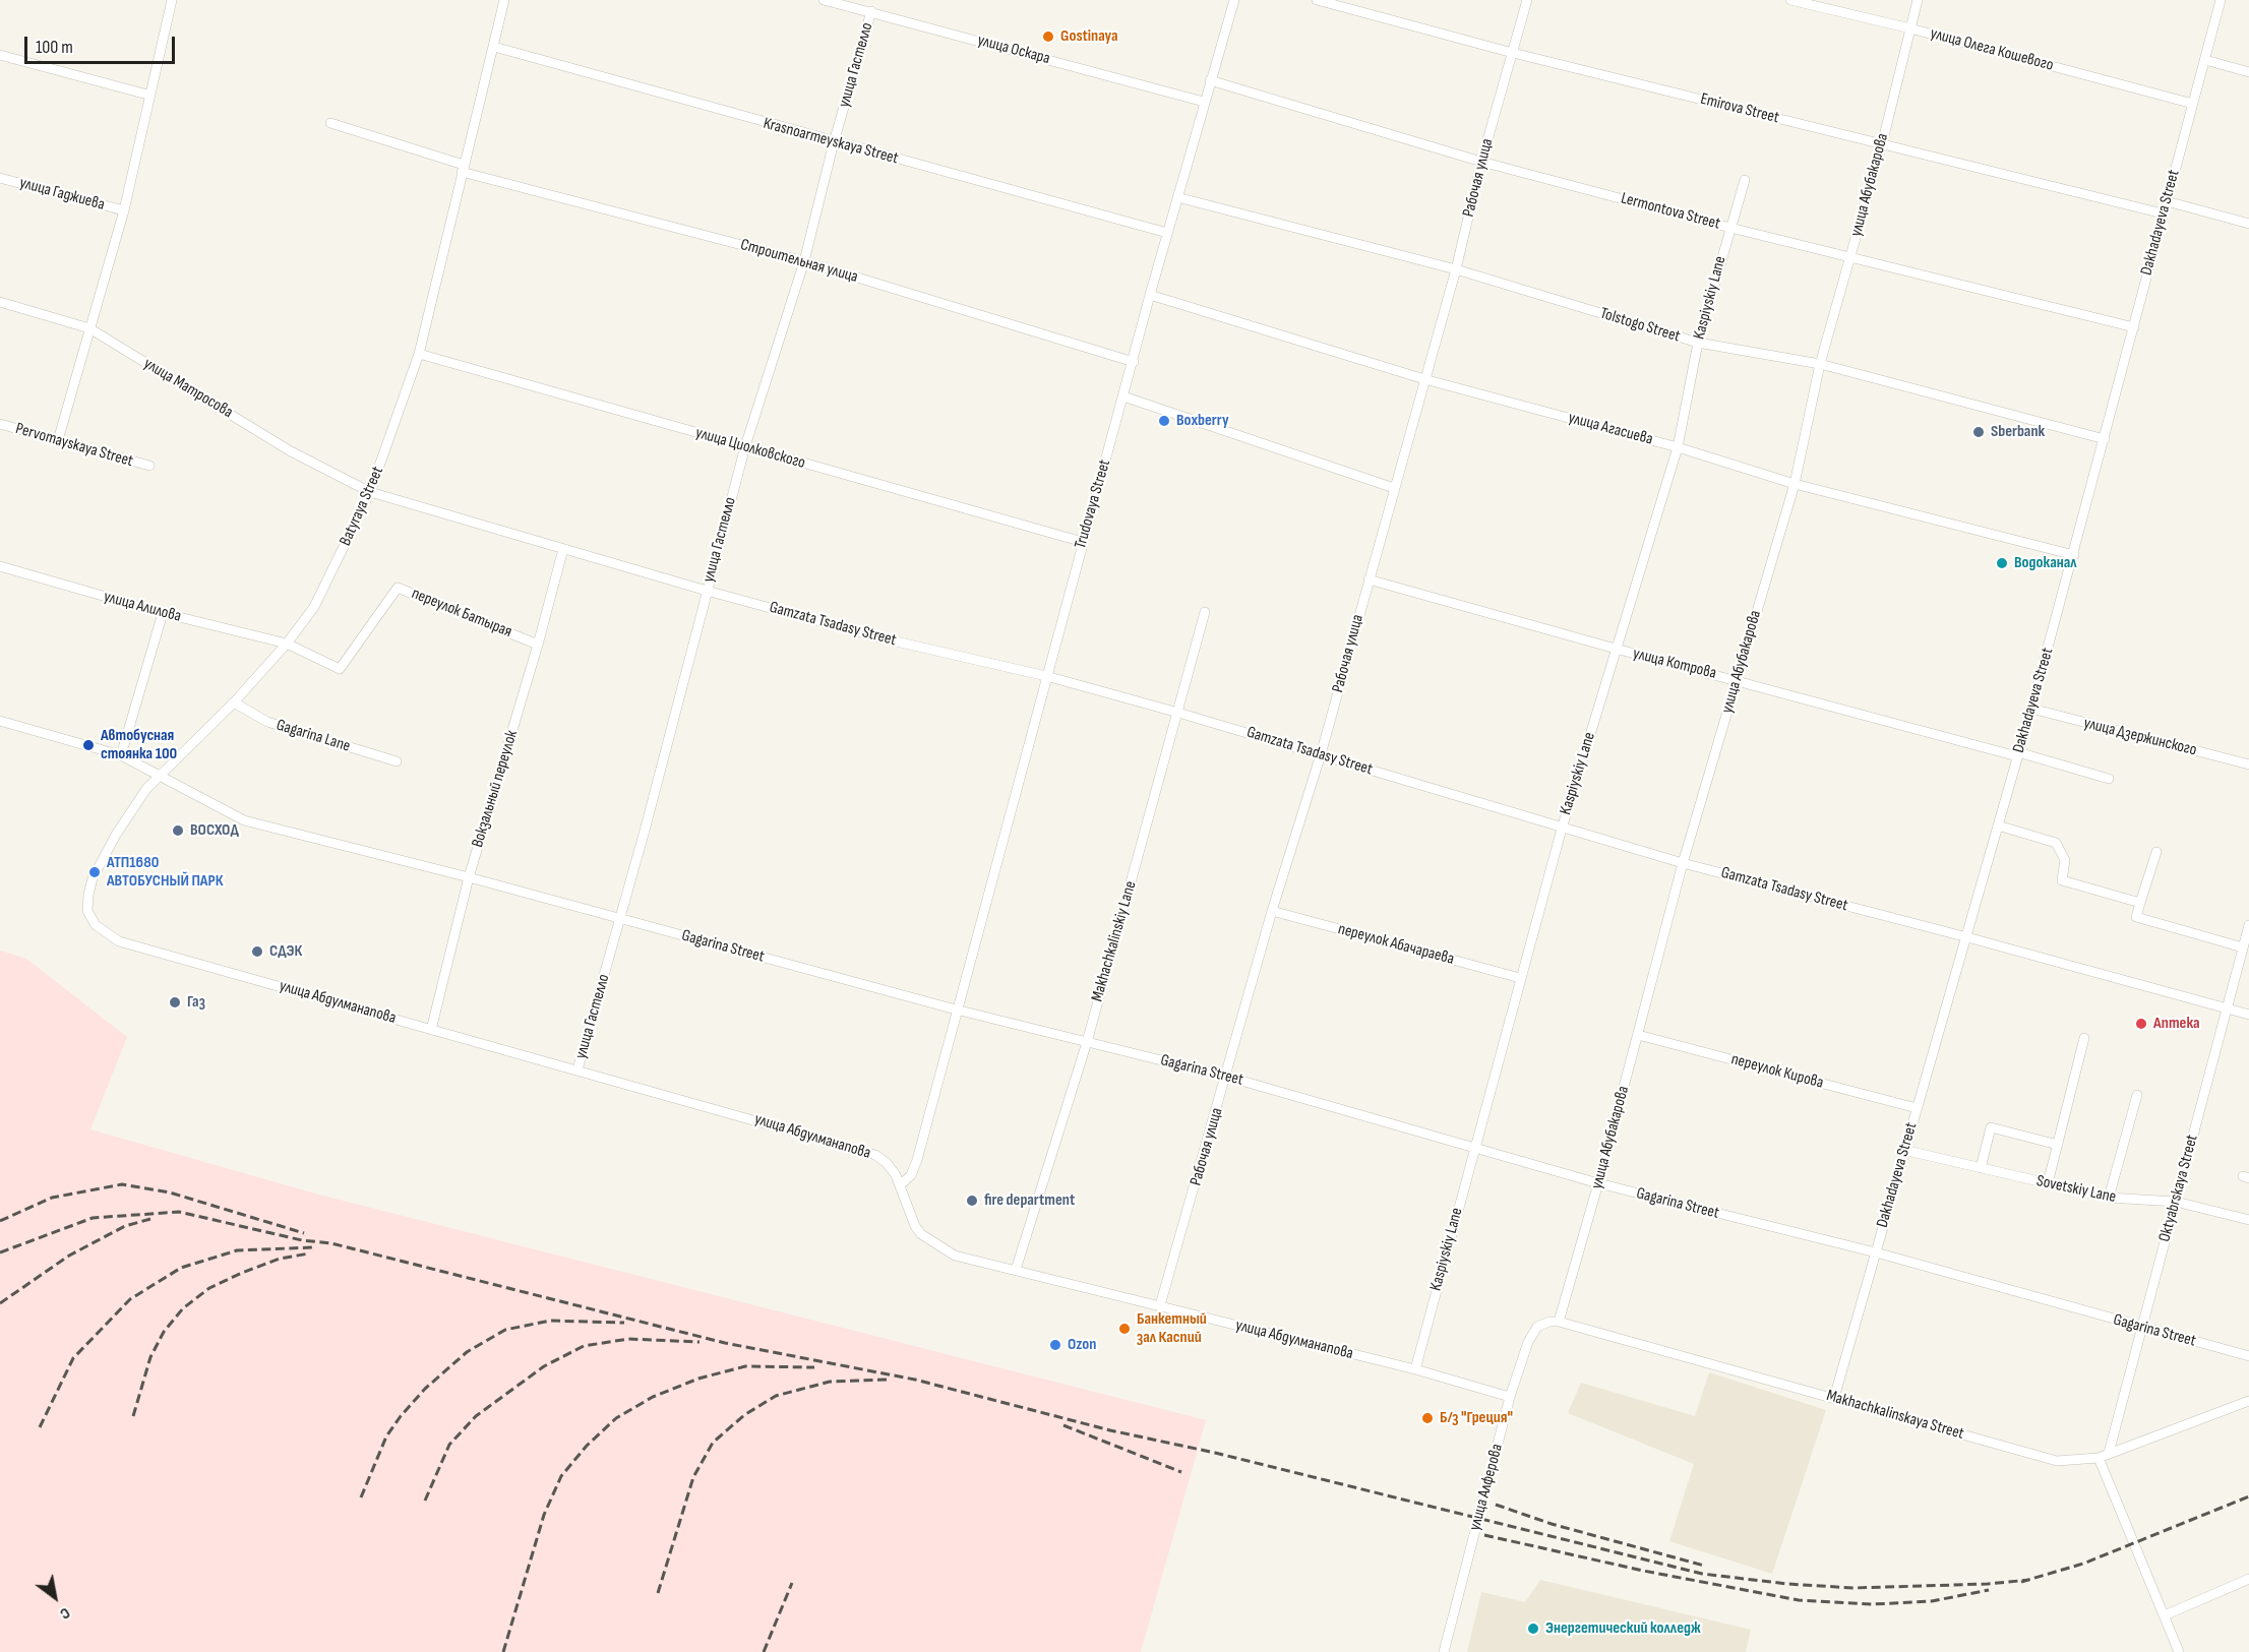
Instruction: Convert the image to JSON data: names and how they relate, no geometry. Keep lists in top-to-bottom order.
{
  "streets": {
    "street": [
      "улица Оскара",
      "улица Олега Кошевого",
      "улица Гастелло",
      "Emirova Street",
      "Krasnoarmeyskaya Street",
      "Рабочая улица",
      "улица Абубакарова",
      "улица Гаджиева",
      "Lermontova Street",
      "Dakhadayeva Street",
      "Строительная улица",
      "Kaspiyskiy Lane",
      "Tolstogo Street",
      "улица Матросова",
      "улица Агасиева",
      "Pervomayskaya Street",
      "улица Циолковского",
      "Trudovaya Street",
      "Batyraya Street",
      "улица Алилова",
      "переулок Батырая",
      "Gamzata Tsadasy Street",
      "улица Котрова",
      "Gagarina Lane",
      "улица Дзержинского",
      "Вокзальный переулок",
      "Makhachkalinskiy Lane",
      "переулок Абачараева",
      "Gagarina Street",
      "улица Абдулманапова",
      "переулок Кирова",
      "Oktyabrskaya Street",
      "Sovetskiy Lane",
      "Makhachkalinskaya Street",
      "улица Алферова"
    ]
  },
  "crossings": [
    ["улица Оскара", "улица Гастелло"],
    ["улица Оскара", "Trudovaya Street"],
    ["улица Олега Кошевого", "улица Абубакарова"],
    ["улица Олега Кошевого", "Dakhadayeva Street"],
    ["улица Гастелло", "Krasnoarmeyskaya Street"],
    ["улица Гастелло", "Строительная улица"],
    ["улица Гастелло", "улица Циолковского"],
    ["улица Гастелло", "Gamzata Tsadasy Street"],
    ["улица Гастелло", "Gagarina Street"],
    ["улица Гастелло", "улица Абдулманапова"],
    ["Emirova Street", "Рабочая улица"],
    ["Emirova Street", "улица Абубакарова"],
    ["Emirova Street", "Dakhadayeva Street"],
    ["Krasnoarmeyskaya Street", "Trudovaya Street"],
    ["Krasnoarmeyskaya Street", "Batyraya Street"],
    ["Рабочая улица", "Lermontova Street"],
    ["Рабочая улица", "Tolstogo Street"],
    ["Рабочая улица", "улица Агасиева"],
    ["Рабочая улица", "Gamzata Tsadasy Street"],
    ["Рабочая улица", "улица Котрова"],
    ["Рабочая улица", "переулок Абачараева"],
    ["Рабочая улица", "Gagarina Street"],
    ["Рабочая улица", "улица Абдулманапова"],
    ["улица Абубакарова", "Lermontova Street"],
    ["улица Абубакарова", "Tolstogo Street"],
    ["улица Абубакарова", "улица Агасиева"],
    ["улица Абубакарова", "Gamzata Tsadasy Street"],
    ["улица Абубакарова", "улица Котрова"],
    ["улица Абубакарова", "Gagarina Street"],
    ["улица Абубакарова", "переулок Кирова"],
    ["улица Абубакарова", "Makhachkalinskaya Street"],
    ["Lermontova Street", "Dakhadayeva Street"],
    ["Lermontova Street", "Kaspiyskiy Lane"],
    ["Lermontova Street", "Trudovaya Street"],
    ["Dakhadayeva Street", "Tolstogo Street"],
    ["Dakhadayeva Street", "улица Агасиева"],
    ["Dakhadayeva Street", "Gamzata Tsadasy Street"],
    ["Dakhadayeva Street", "улица Котрова"],
    ["Dakhadayeva Street", "улица Дзержинского"],
    ["Dakhadayeva Street", "Gagarina Street"],
    ["Dakhadayeva Street", "переулок Кирова"],
    ["Dakhadayeva Street", "Sovetskiy Lane"],
    ["Dakhadayeva Street", "Makhachkalinskaya Street"],
    ["Строительная улица", "Trudovaya Street"],
    ["Строительная улица", "Batyraya Street"],
    ["Kaspiyskiy Lane", "Tolstogo Street"],
    ["Kaspiyskiy Lane", "улица Агасиева"],
    ["Kaspiyskiy Lane", "Gamzata Tsadasy Street"],
    ["Kaspiyskiy Lane", "улица Котрова"],
    ["Kaspiyskiy Lane", "переулок Абачараева"],
    ["Kaspiyskiy Lane", "Gagarina Street"],
    ["Kaspiyskiy Lane", "улица Абдулманапова"],
    ["Tolstogo Street", "Trudovaya Street"],
    ["улица Матросова", "Batyraya Street"],
    ["улица Матросова", "Gamzata Tsadasy Street"],
    ["улица Агасиева", "Trudovaya Street"],
    ["улица Циолковского", "Trudovaya Street"],
    ["улица Циолковского", "Batyraya Street"],
    ["Trudovaya Street", "Gamzata Tsadasy Street"],
    ["Trudovaya Street", "Gagarina Street"],
    ["Trudovaya Street", "улица Абдулманапова"],
    ["Batyraya Street", "улица Алилова"],
    ["Batyraya Street", "переулок Батырая"],
    ["Batyraya Street", "Gamzata Tsadasy Street"],
    ["Batyraya Street", "Gagarina Lane"],
    ["Batyraya Street", "Gagarina Street"],
    ["Batyraya Street", "улица Абдулманапова"],
    ["улица Алилова", "переулок Батырая"],
    ["переулок Батырая", "Вокзальный переулок"],
    ["Gamzata Tsadasy Street", "Вокзальный переулок"],
    ["Gamzata Tsadasy Street", "Makhachkalinskiy Lane"],
    ["Gamzata Tsadasy Street", "Oktyabrskaya Street"],
    ["Вокзальный переулок", "Gagarina Street"],
    ["Вокзальный переулок", "улица Абдулманапова"],
    ["Makhachkalinskiy Lane", "Gagarina Street"],
    ["Makhachkalinskiy Lane", "улица Абдулманапова"],
    ["Gagarina Street", "Oktyabrskaya Street"],
    ["улица Абдулманапова", "улица Алферова"],
    ["Oktyabrskaya Street", "Sovetskiy Lane"],
    ["Oktyabrskaya Street", "Makhachkalinskaya Street"],
    ["Makhachkalinskaya Street", "улица Алферова"]
  ],
  "places": [
    "Gostinaya",
    "Boxberry",
    "Sberbank",
    "Водоканал",
    "Автобусная стоянка 100",
    "ВОСХОД",
    "АТП1680 АВТОБУСНЫЙ ПАРК",
    "СДЭК",
    "Газ",
    "Аптека",
    "fire department",
    "Банкетный зал Каспий",
    "Ozon",
    "Б/з \"Греция\"",
    "Энергетический колледж"
  ],
  "scale_bar": "100 m",
  "north": "bottom right"
}
